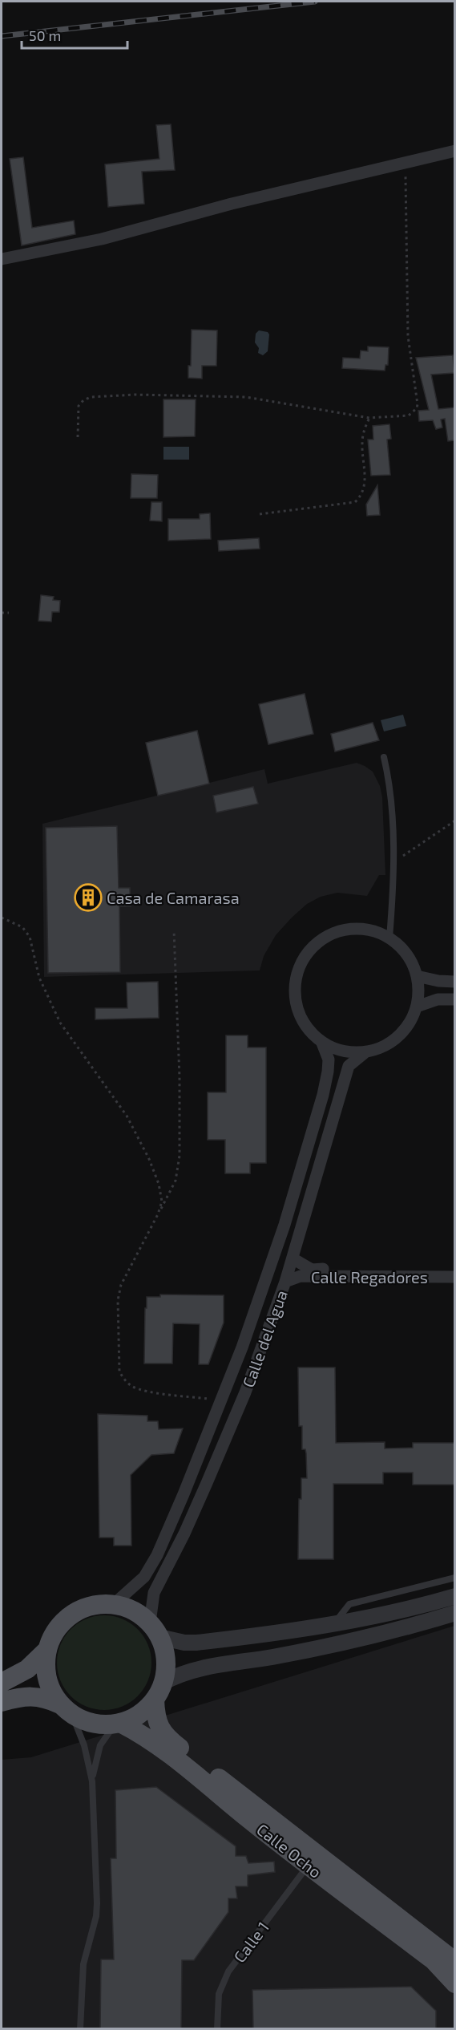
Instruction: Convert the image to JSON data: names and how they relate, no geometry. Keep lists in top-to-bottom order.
{
  "streets": {
    "main road": ["Calle Ocho"],
    "street": ["Calle Regadores", "Calle del Agua"],
    "lane": ["Calle 1"]
  },
  "crossings": [
    ["Calle Regadores", "Calle del Agua"],
    ["Calle del Agua", "Calle Ocho"],
    ["Calle Ocho", "Calle 1"]
  ],
  "places": {
    "building": ["Casa de Camarasa"]
  },
  "scale_bar": "50 m"
}
